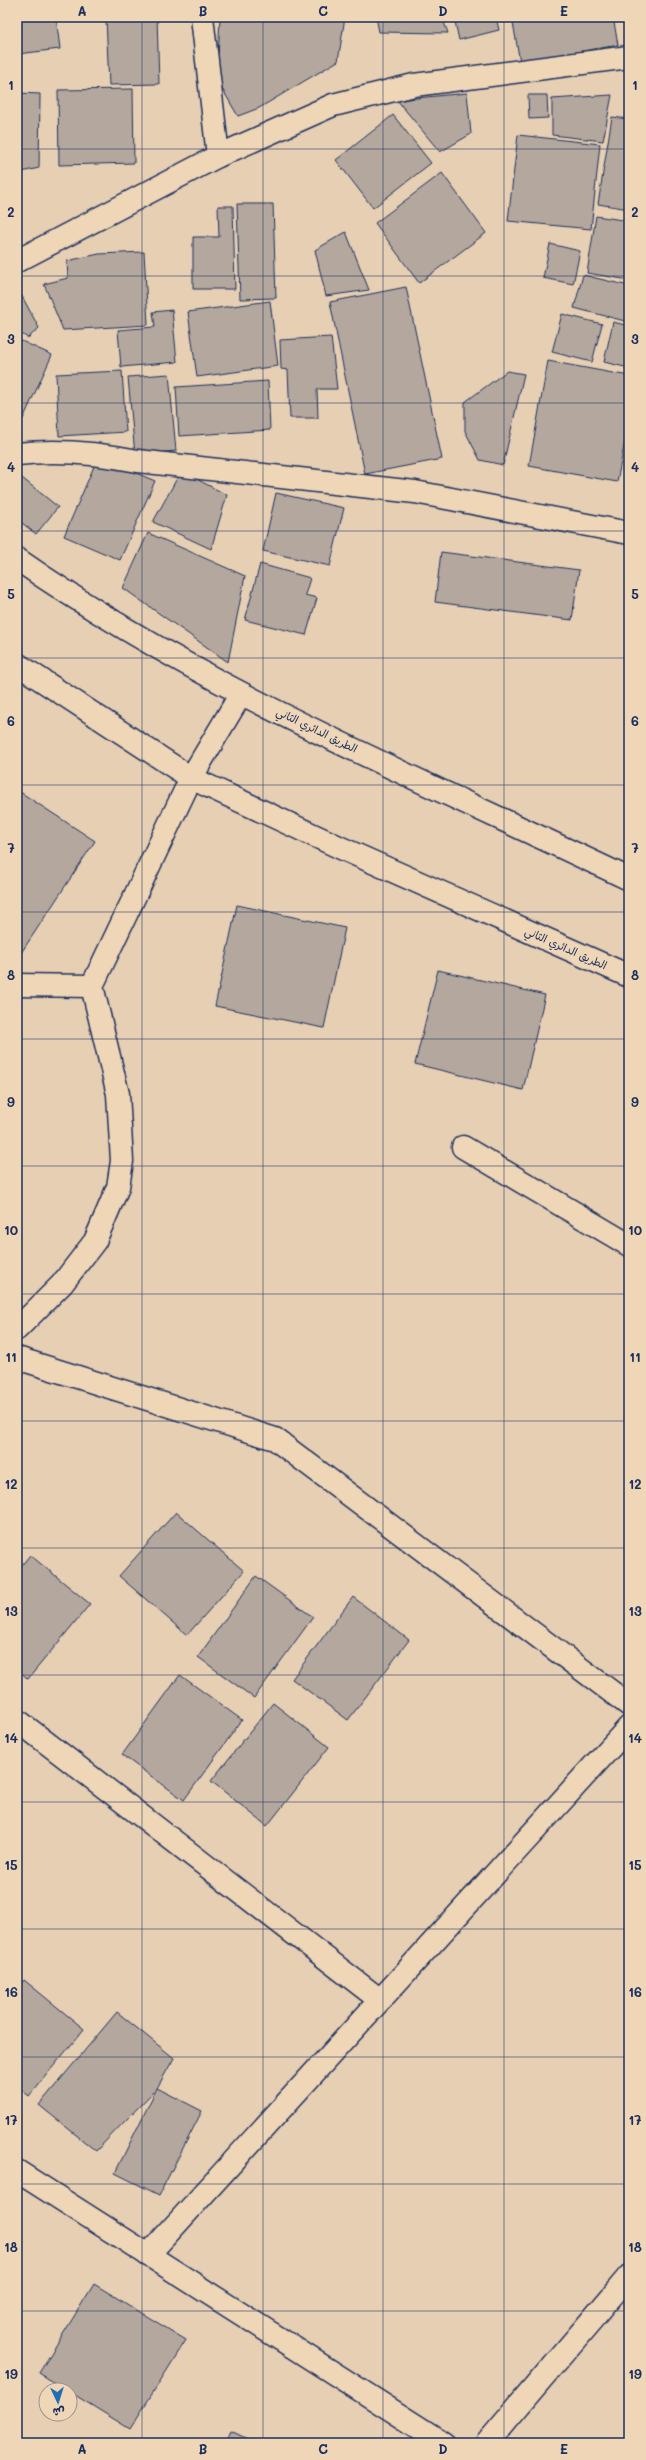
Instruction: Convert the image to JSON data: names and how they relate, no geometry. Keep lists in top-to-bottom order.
{
  "streets": {
    "street": ["الطريق الدائري الثاني"]
  },
  "north": "bottom",
  "grid": {
    "columns": [
      "A",
      "B",
      "C",
      "D",
      "E"
    ],
    "rows": [
      "1",
      "2",
      "3",
      "4",
      "5",
      "6",
      "7",
      "8",
      "9",
      "10",
      "11",
      "12",
      "13",
      "14",
      "15",
      "16",
      "17",
      "18",
      "19"
    ]
  }
}
